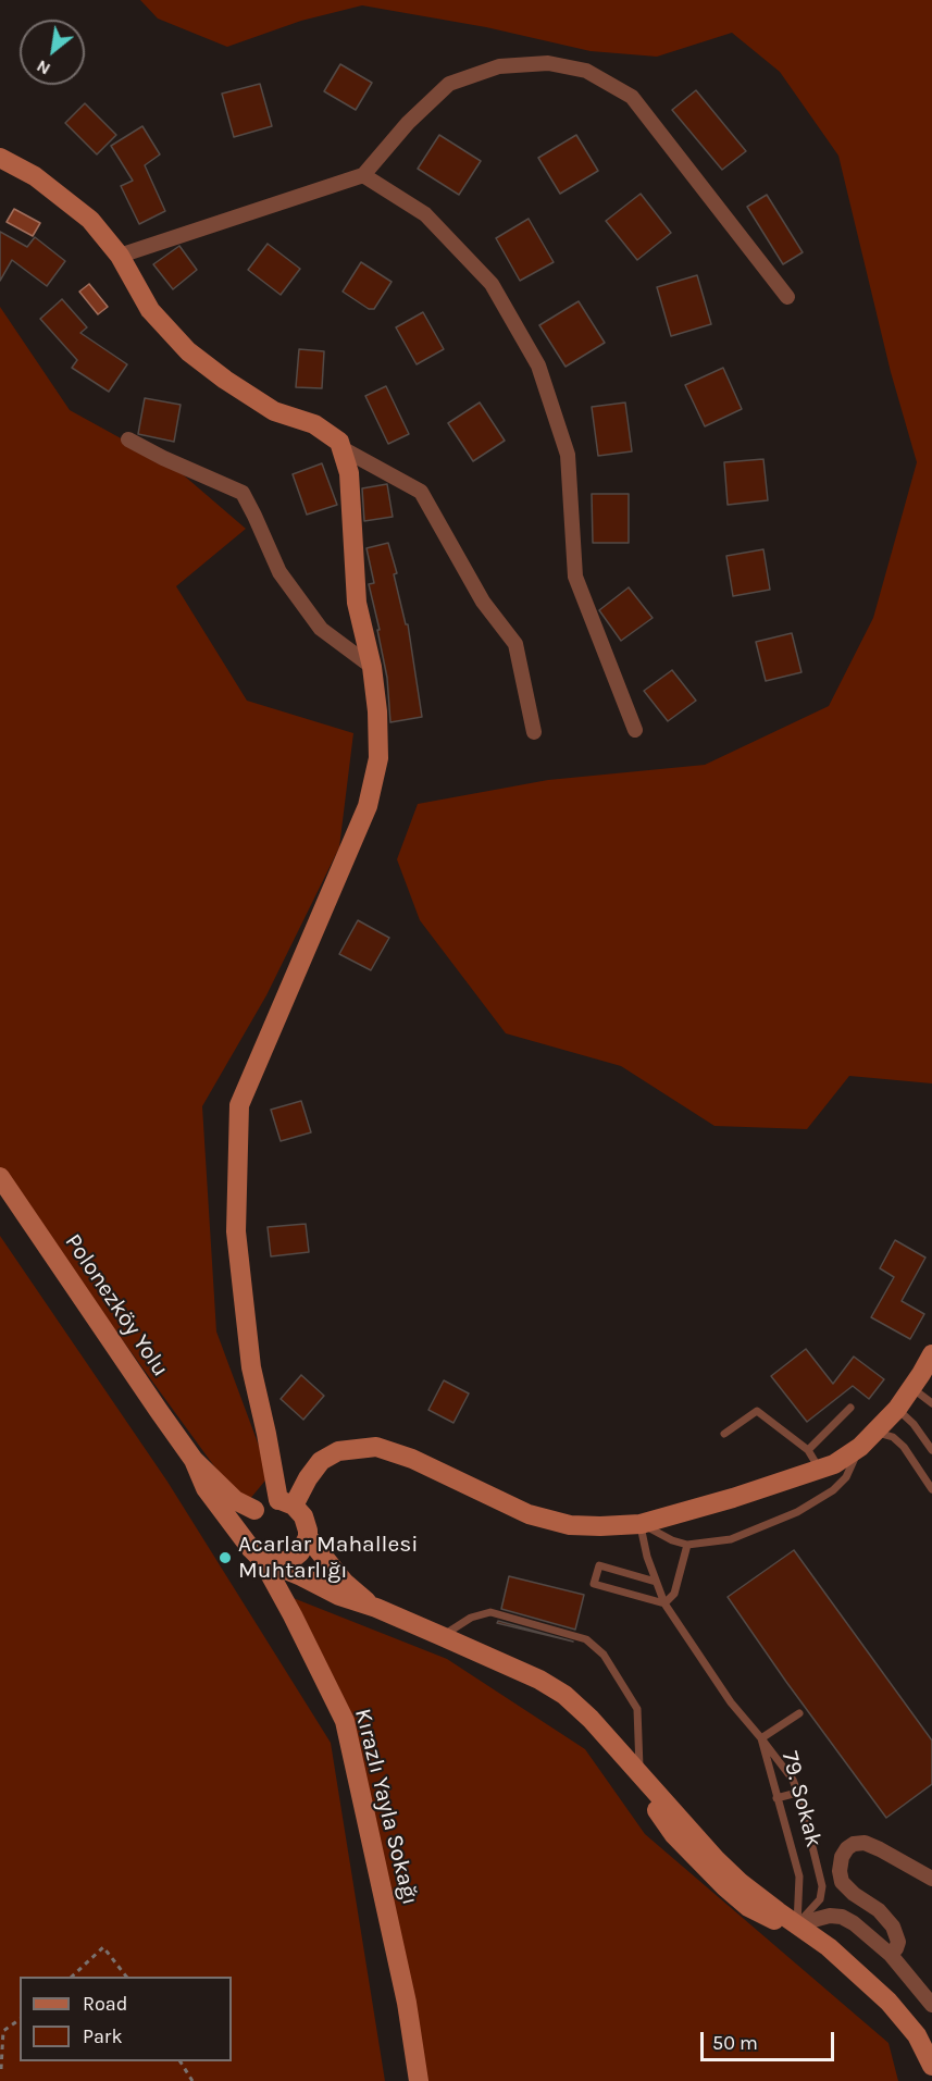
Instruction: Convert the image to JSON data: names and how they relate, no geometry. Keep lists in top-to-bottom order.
{
  "streets": {
    "street": ["Polonezköy Yolu", "79. Sokak", "Kırazlı Yayla Sokağı"]
  },
  "places": ["Acarlar Mahallesi Muhtarlığı"],
  "legend": ["Road", "Park"],
  "scale_bar": "50 m",
  "north": "bottom left"
}
